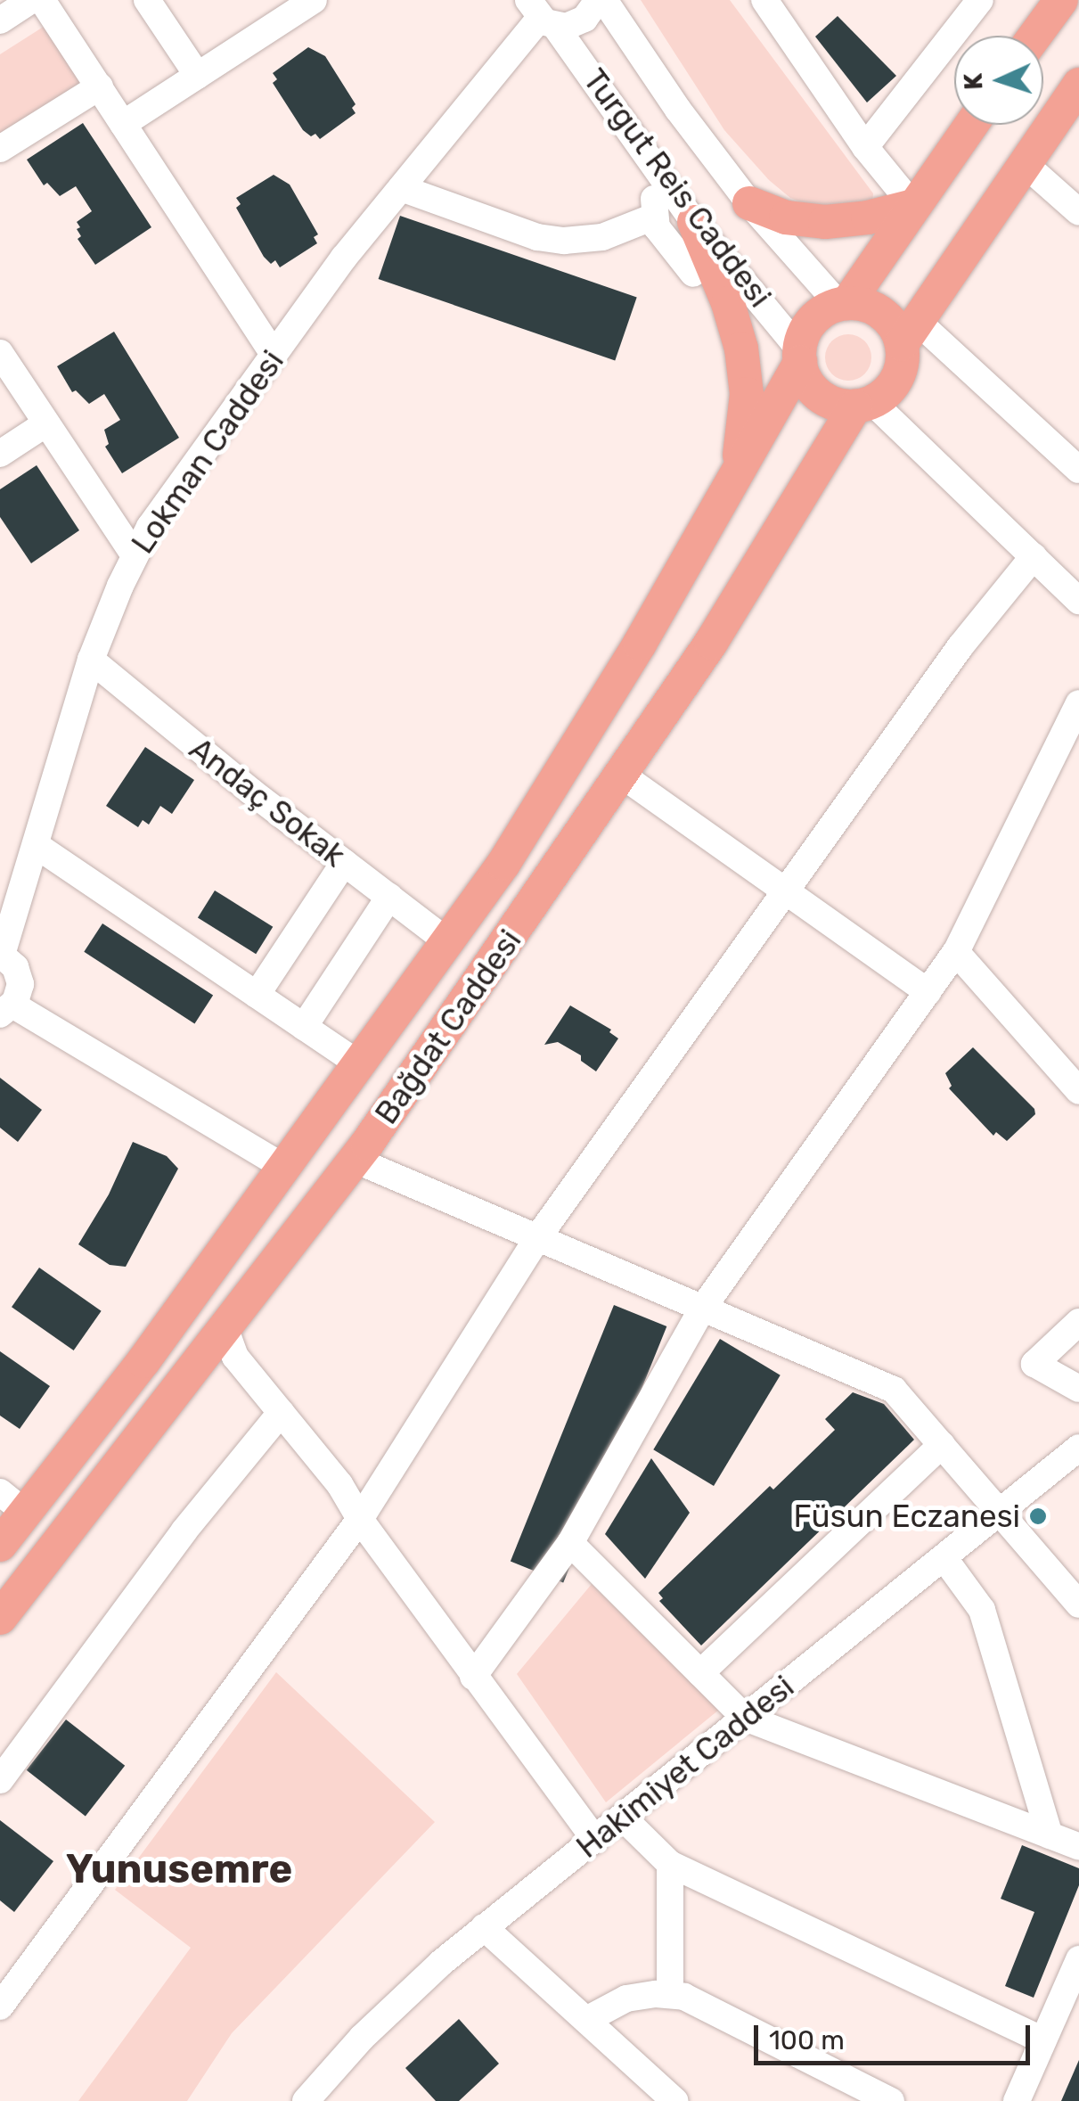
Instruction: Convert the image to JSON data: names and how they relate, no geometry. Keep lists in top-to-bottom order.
{
  "streets": {
    "main road": ["Bağdat Caddesi"],
    "street": [
      "Turgut Reis Caddesi",
      "Lokman Caddesi",
      "Andaç Sokak",
      "Hakimiyet Caddesi"
    ]
  },
  "crossings": [
    ["Turgut Reis Caddesi", "Lokman Caddesi"],
    ["Turgut Reis Caddesi", "Bağdat Caddesi"],
    ["Lokman Caddesi", "Andaç Sokak"],
    ["Andaç Sokak", "Bağdat Caddesi"]
  ],
  "districts": ["Yunusemre"],
  "places": ["Füsun Eczanesi"],
  "scale_bar": "100 m",
  "north": "left"
}
